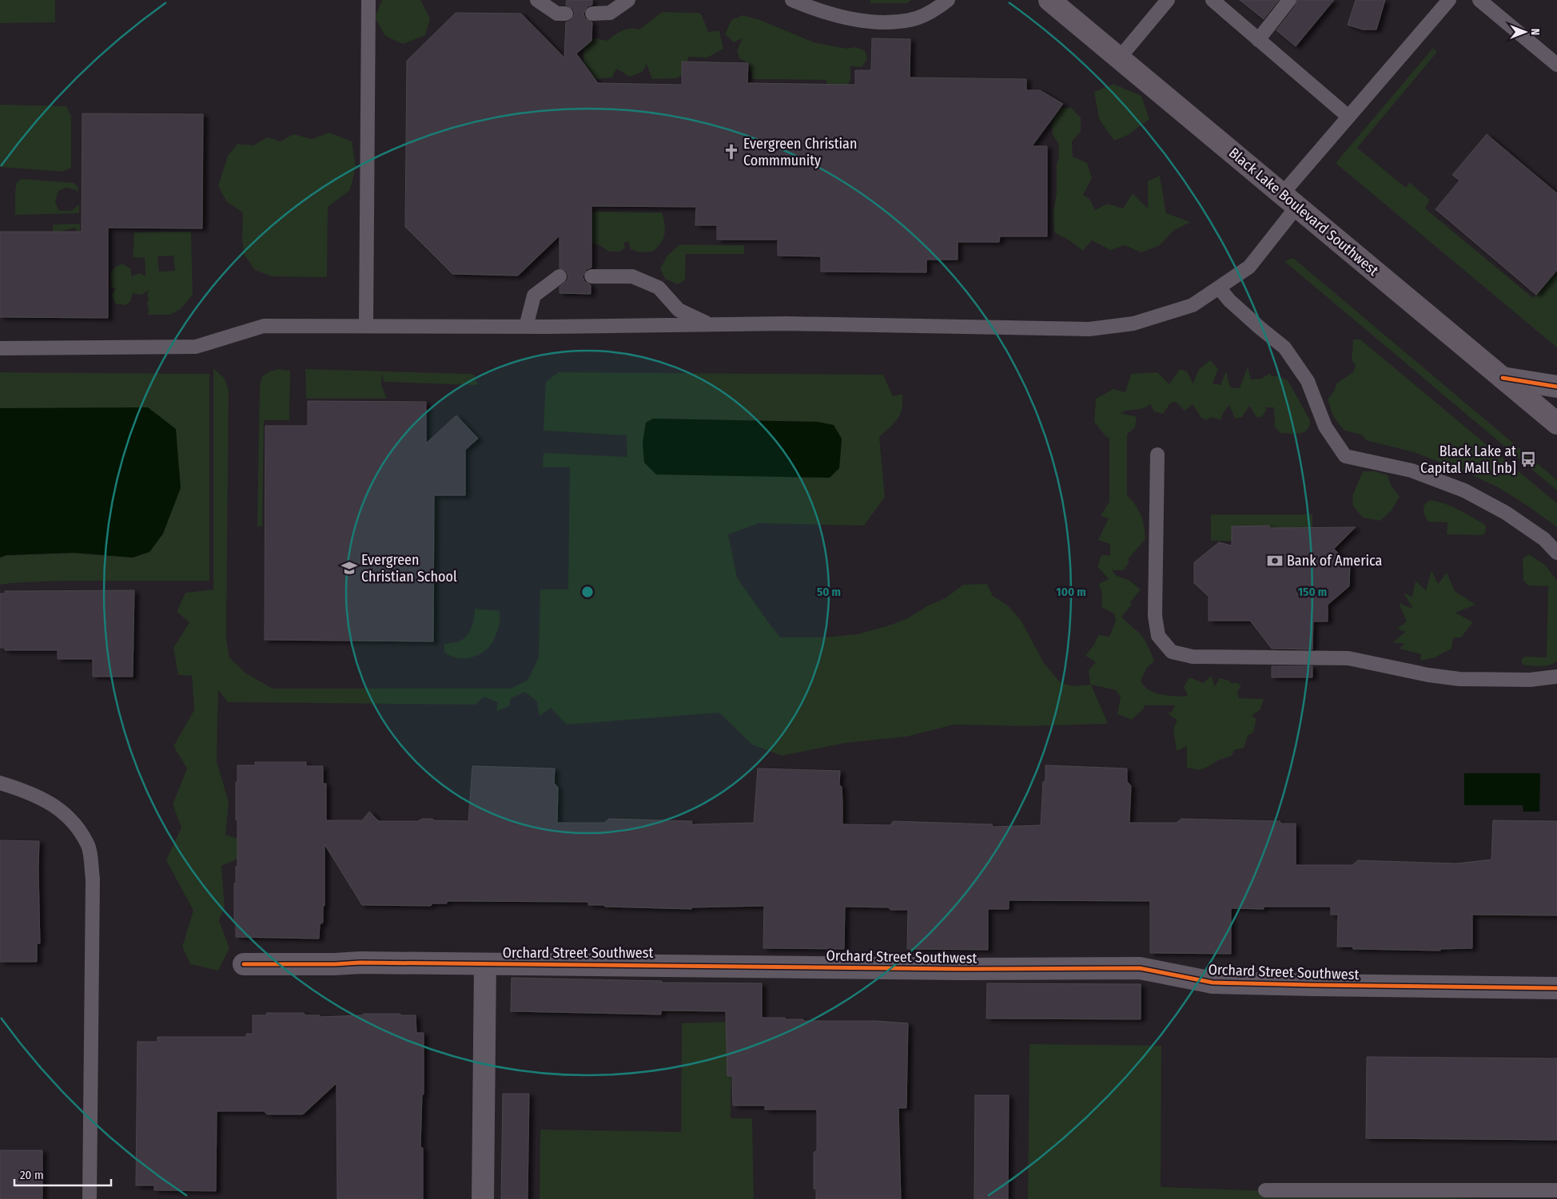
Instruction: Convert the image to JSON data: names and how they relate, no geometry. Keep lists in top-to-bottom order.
{
  "streets": {
    "main road": ["Black Lake Boulevard Southwest"],
    "street": ["Orchard Street Southwest"]
  },
  "places": {
    "church": ["Evergreen Christian Commmunity"],
    "bus stop": ["Black Lake at Capital Mall [nb]"],
    "bank": ["Bank of America"],
    "school or university": ["Evergreen Christian School"]
  },
  "scale_bar": "20 m",
  "north": "right",
  "rings": ["50 m", "100 m", "150 m"]
}
